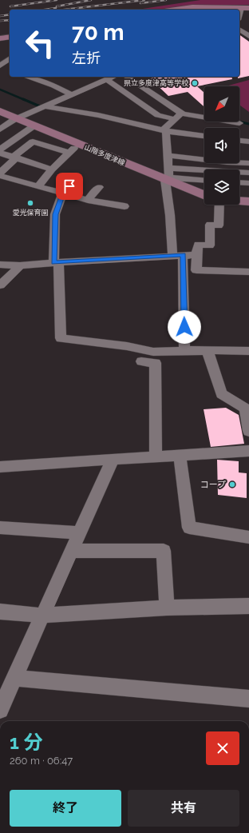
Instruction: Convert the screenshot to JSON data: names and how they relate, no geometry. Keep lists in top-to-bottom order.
{
  "streets": {
    "main road": ["山階多度津線"]
  },
  "places": ["県立多度津高等学校", "愛光保育園", "コープ"],
  "north": "bottom left",
  "page": {
    "turn": ["70 m", "左折"],
    "heading": ["1 分", "260 m · 06:47"],
    "buttons": ["終了", "共有"]
  }
}
